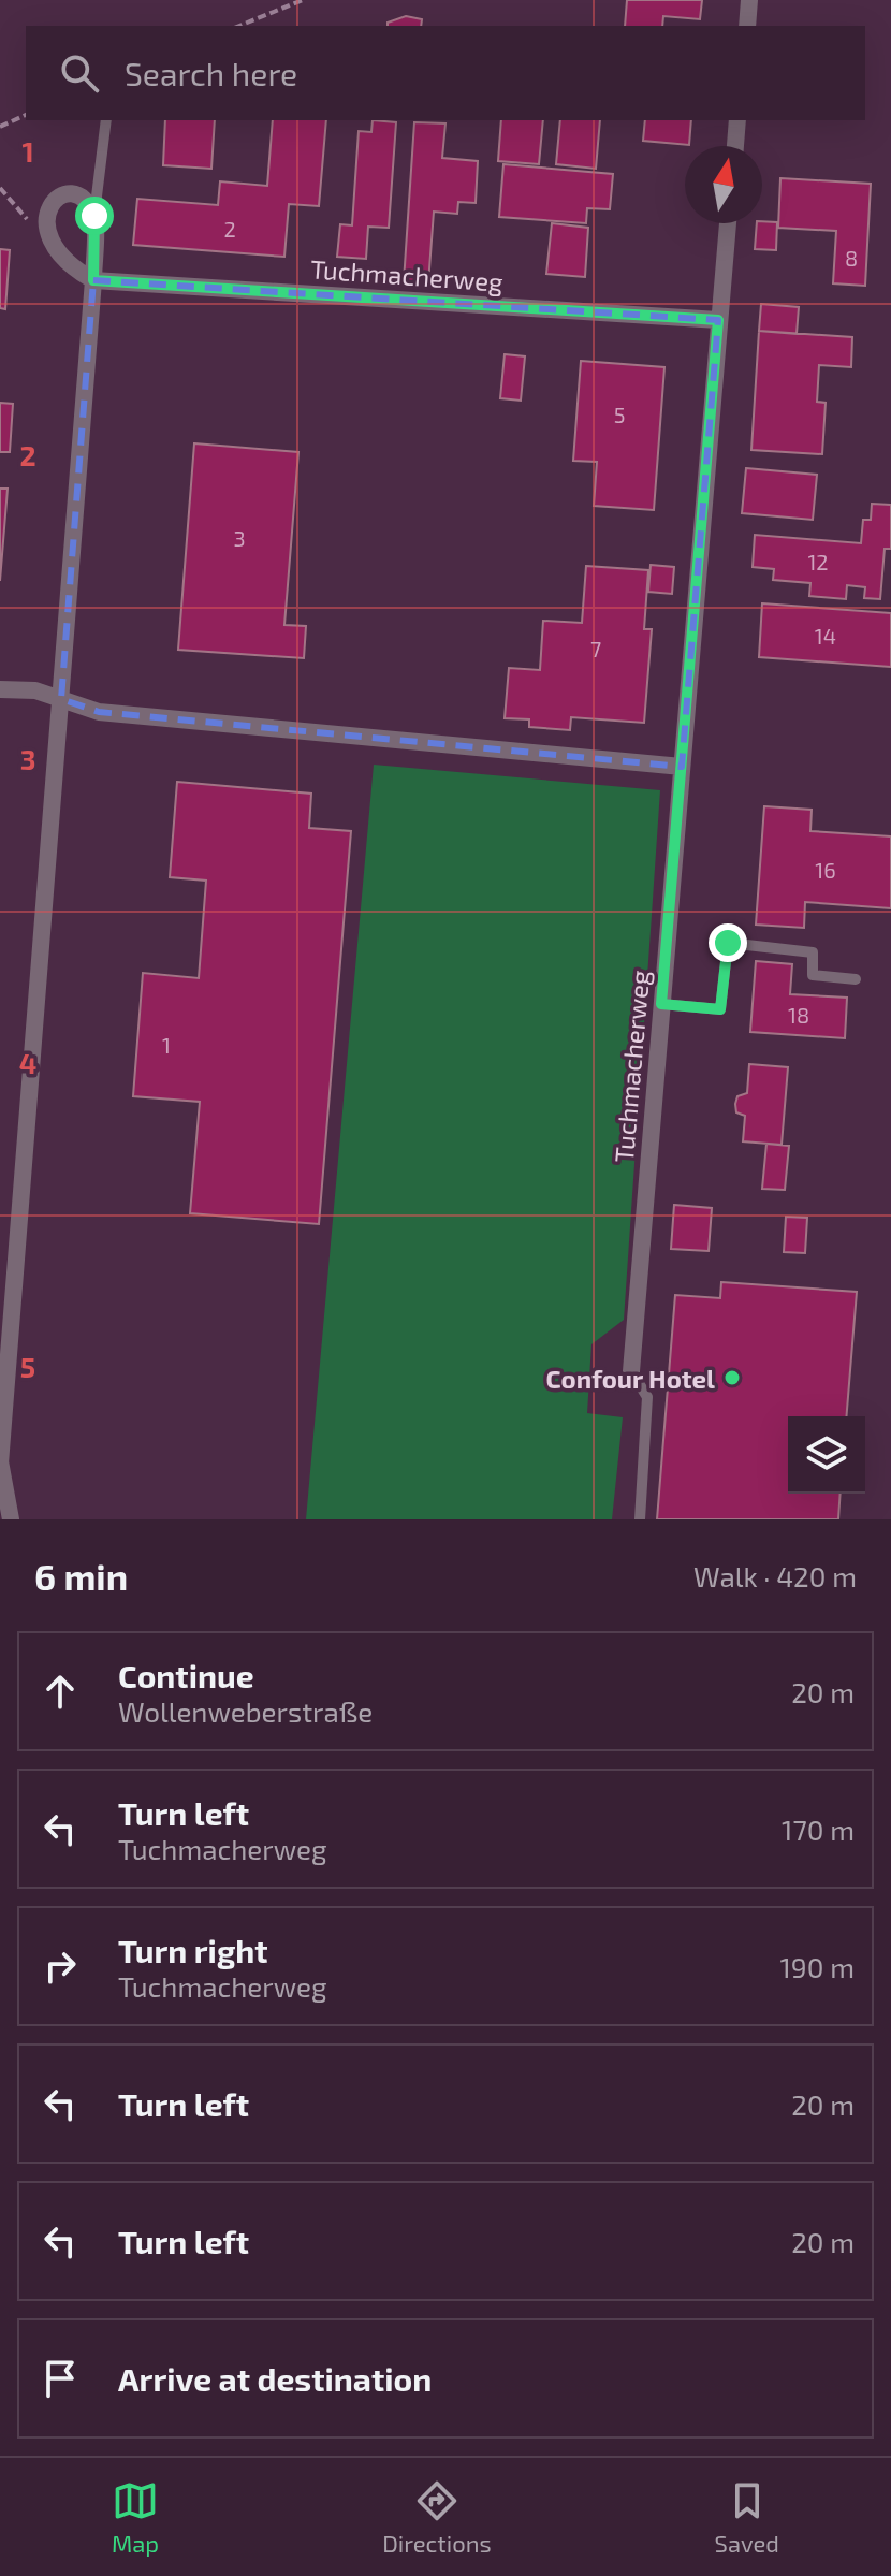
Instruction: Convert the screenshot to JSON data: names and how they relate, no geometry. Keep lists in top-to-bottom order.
{
  "streets": {
    "street": ["Tuchmacherweg"]
  },
  "places": ["Confour Hotel"],
  "house_numbers": [
    "2",
    "8",
    "5",
    "3",
    "12",
    "14",
    "7",
    "16",
    "18",
    "1"
  ],
  "north": "top",
  "page": {
    "search": "Search here",
    "heading": ["6 min", "Walk · 420 m"],
    "list": [
      ["Continue", "Wollenweberstraße", "20 m"],
      ["Turn left", "Tuchmacherweg", "170 m"],
      ["Turn right", "Tuchmacherweg", "190 m"],
      ["Turn left", "20 m"],
      ["Turn left", "20 m"],
      "Arrive at destination"
    ],
    "nav": ["Map", "Directions", "Saved"]
  },
  "grid": {
    "rows": [
      "1",
      "2",
      "3",
      "4",
      "5"
    ]
  }
}
